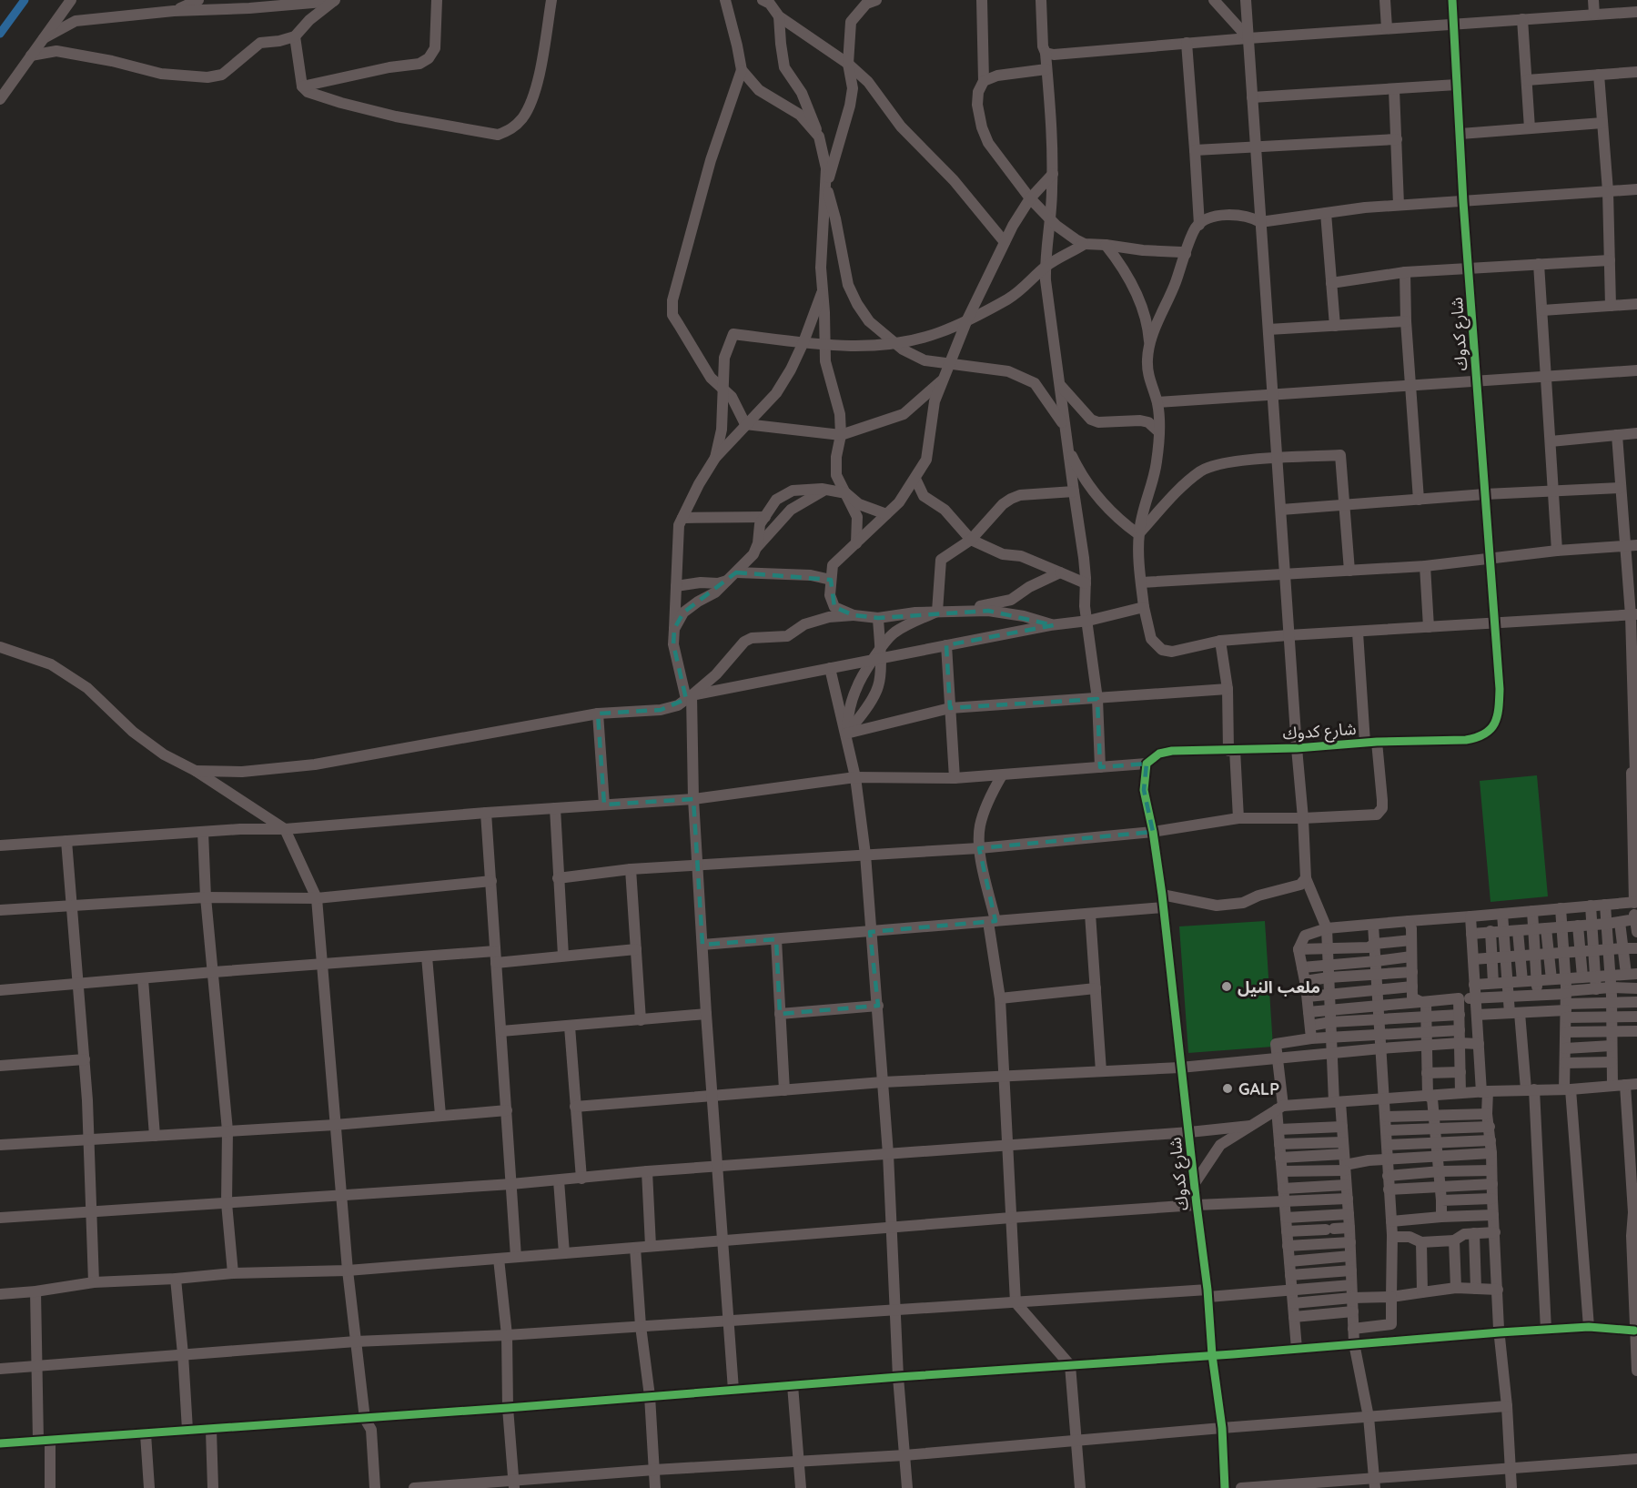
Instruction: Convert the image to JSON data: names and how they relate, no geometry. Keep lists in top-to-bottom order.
{
  "streets": {
    "street": ["شارع كدوك"]
  },
  "places": ["ملعب النيل", "GALP"]
}
